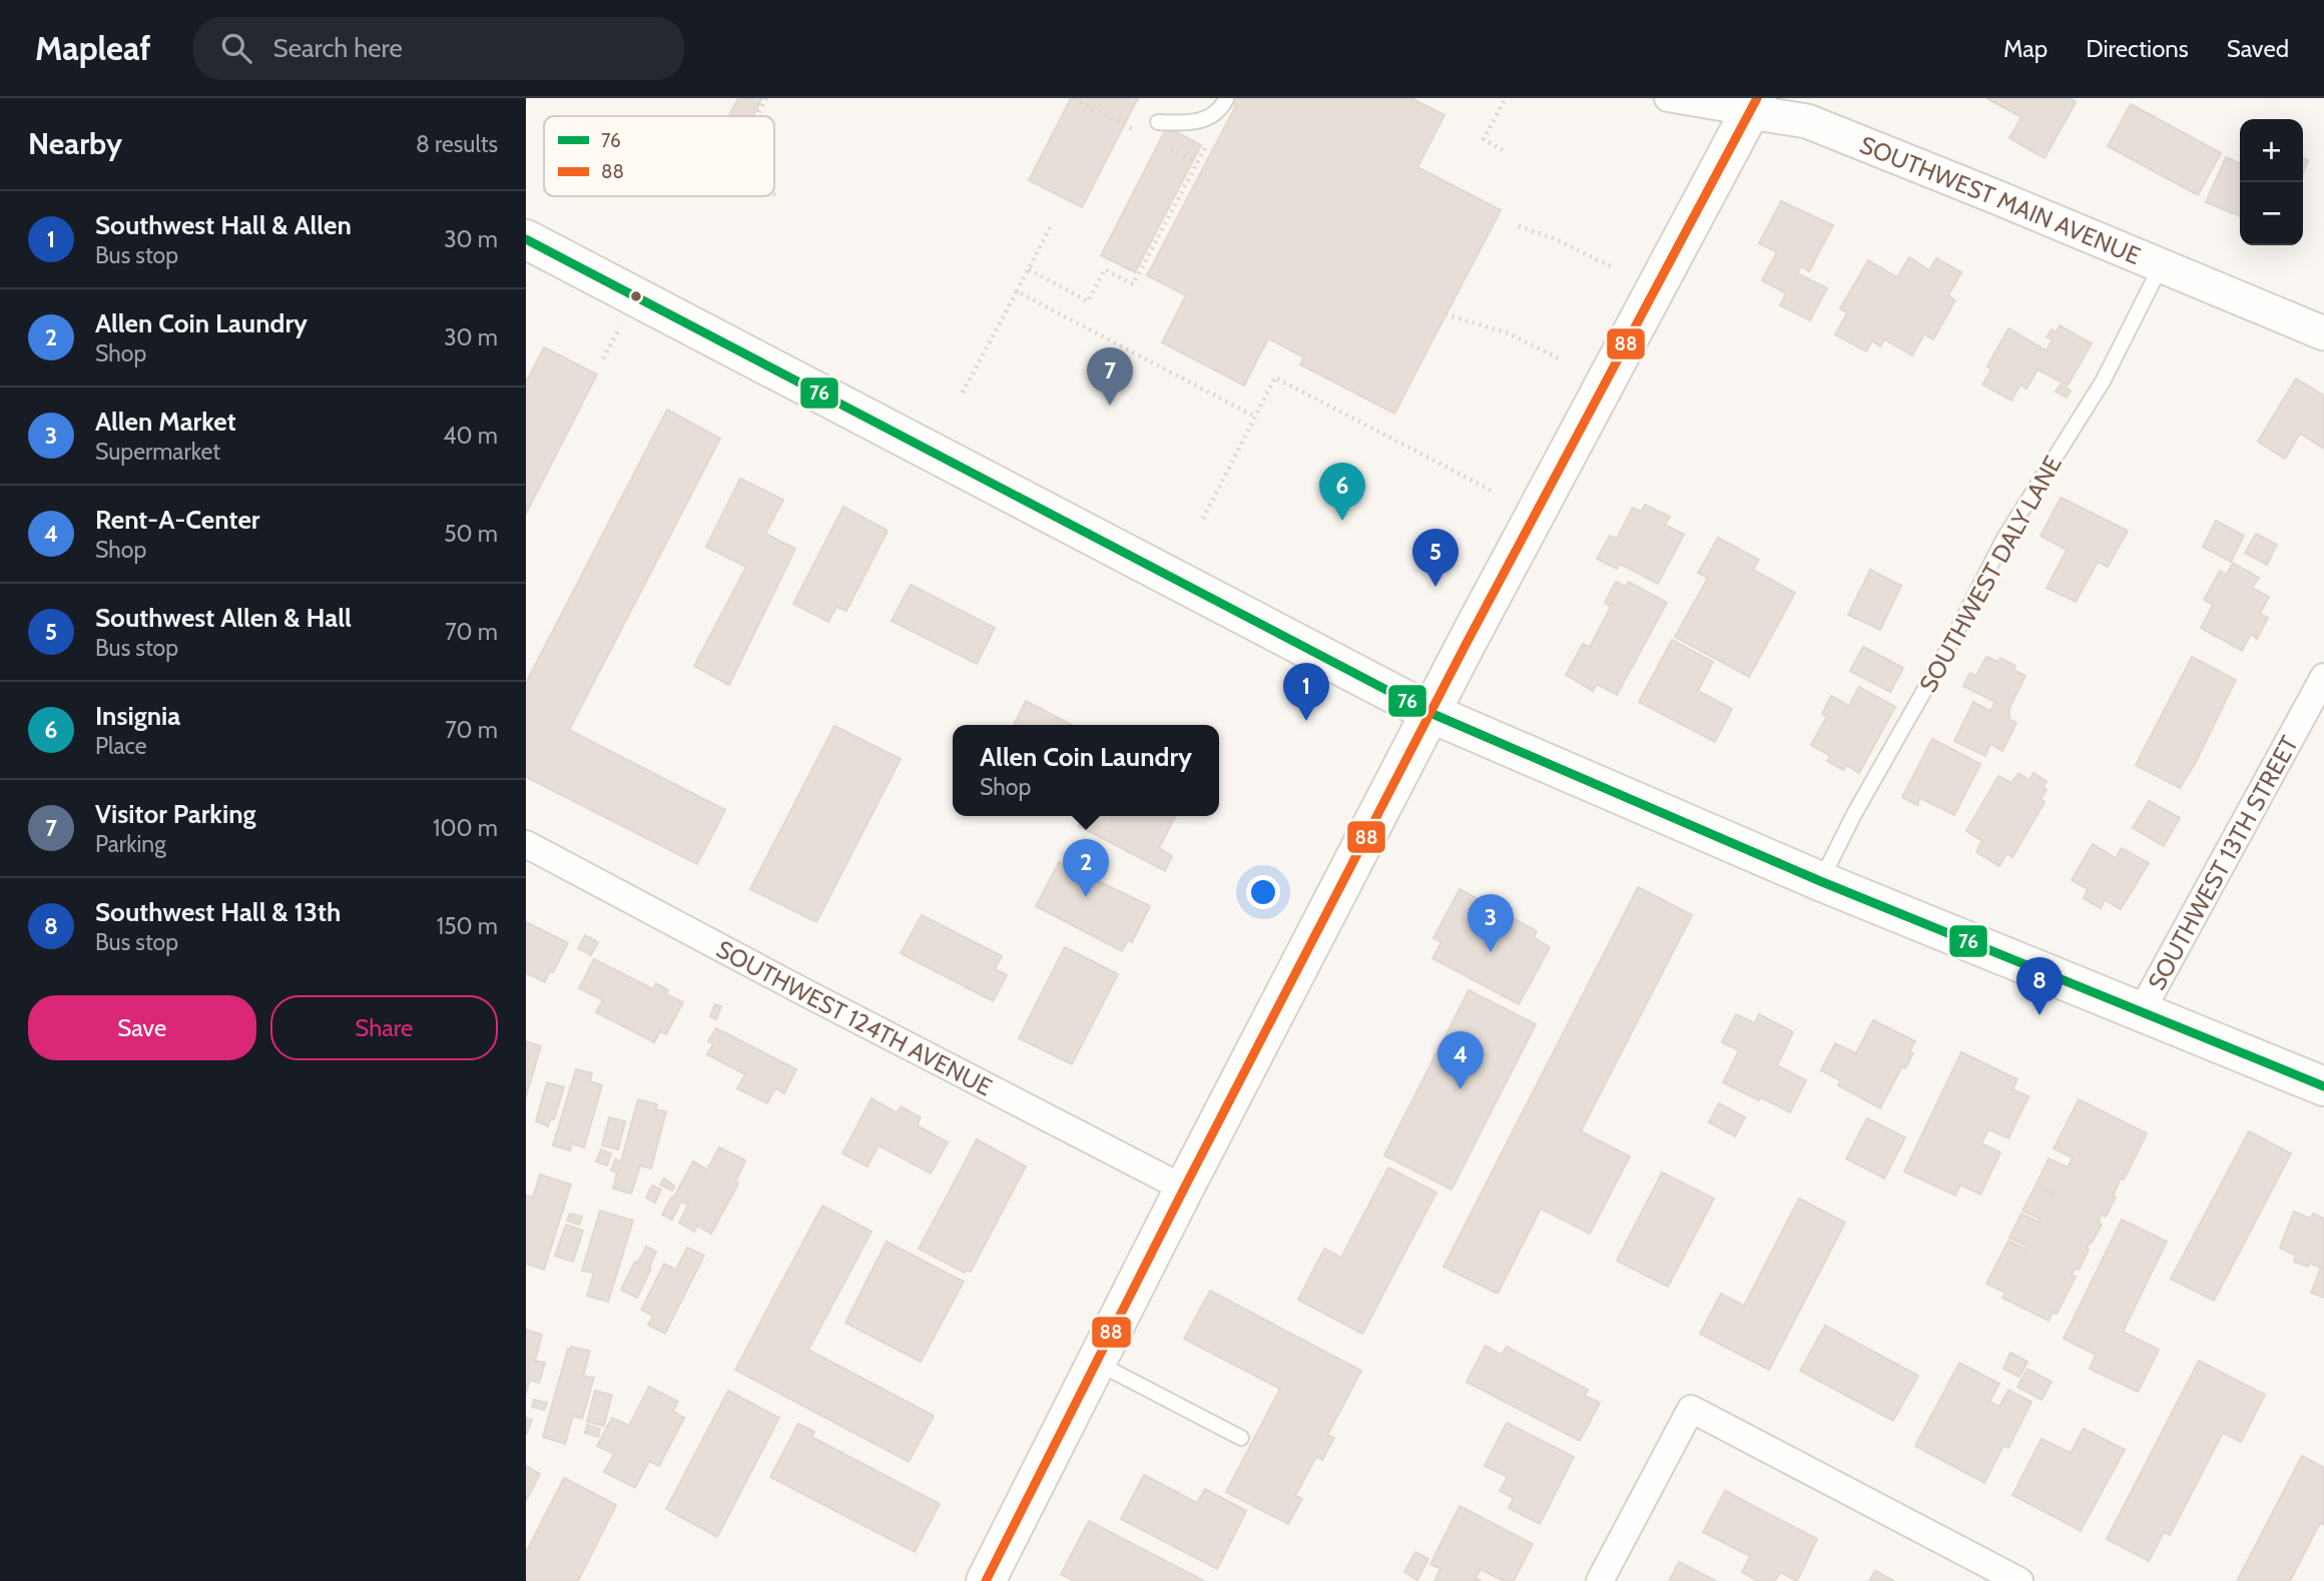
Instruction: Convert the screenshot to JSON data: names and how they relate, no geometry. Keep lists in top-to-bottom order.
{
  "streets": {
    "street": ["SOUTHWEST MAIN AVENUE", "SOUTHWEST 13TH STREET", "SOUTHWEST 124TH AVENUE"],
    "lane": ["SOUTHWEST DALY LANE"]
  },
  "crossings": [
    ["SOUTHWEST MAIN AVENUE", "SOUTHWEST DALY LANE"]
  ],
  "lines": ["transit line 88", "transit line 76"],
  "legend": ["76", "88"],
  "page": {
    "header": "Mapleaf",
    "search": "Search here",
    "nav": ["Map", "Directions", "Saved"],
    "heading": ["Nearby", "8 results"],
    "map_buttons": ["+", "−"],
    "list": [
      {
        "mark": "1",
        "name": "Southwest Hall & Allen",
        "note": "Bus stop",
        "value": "30 m"
      },
      {
        "mark": "2",
        "name": "Allen Coin Laundry",
        "note": "Shop",
        "value": "30 m"
      },
      {
        "mark": "3",
        "name": "Allen Market",
        "note": "Supermarket",
        "value": "40 m"
      },
      {
        "mark": "4",
        "name": "Rent-A-Center",
        "note": "Shop",
        "value": "50 m"
      },
      {
        "mark": "5",
        "name": "Southwest Allen & Hall",
        "note": "Bus stop",
        "value": "70 m"
      },
      {
        "mark": "6",
        "name": "Insignia",
        "note": "Place",
        "value": "70 m"
      },
      {
        "mark": "7",
        "name": "Visitor Parking",
        "note": "Parking",
        "value": "100 m"
      },
      {
        "mark": "8",
        "name": "Southwest Hall & 13th",
        "note": "Bus stop",
        "value": "150 m"
      }
    ],
    "pins": [
      "7",
      "6",
      "5",
      "1",
      "2",
      "3",
      "8",
      "4"
    ],
    "popup": ["Allen Coin Laundry", "Shop"],
    "buttons": ["Save", "Share"]
  }
}
